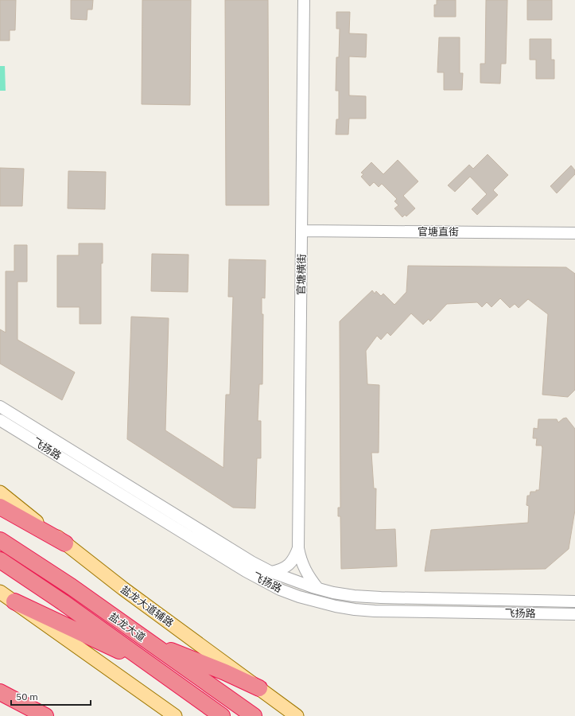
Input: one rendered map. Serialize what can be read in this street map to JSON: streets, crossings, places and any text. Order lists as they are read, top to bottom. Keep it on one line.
{"streets":{"highway":["盐龙大道"],"main road":["盐龙大道辅路"],"street":["官塘直街","官塘横街","飞扬路"]},"crossings":[["官塘直街","官塘横街"],["官塘横街","飞扬路"]],"scale_bar":"50 m"}
